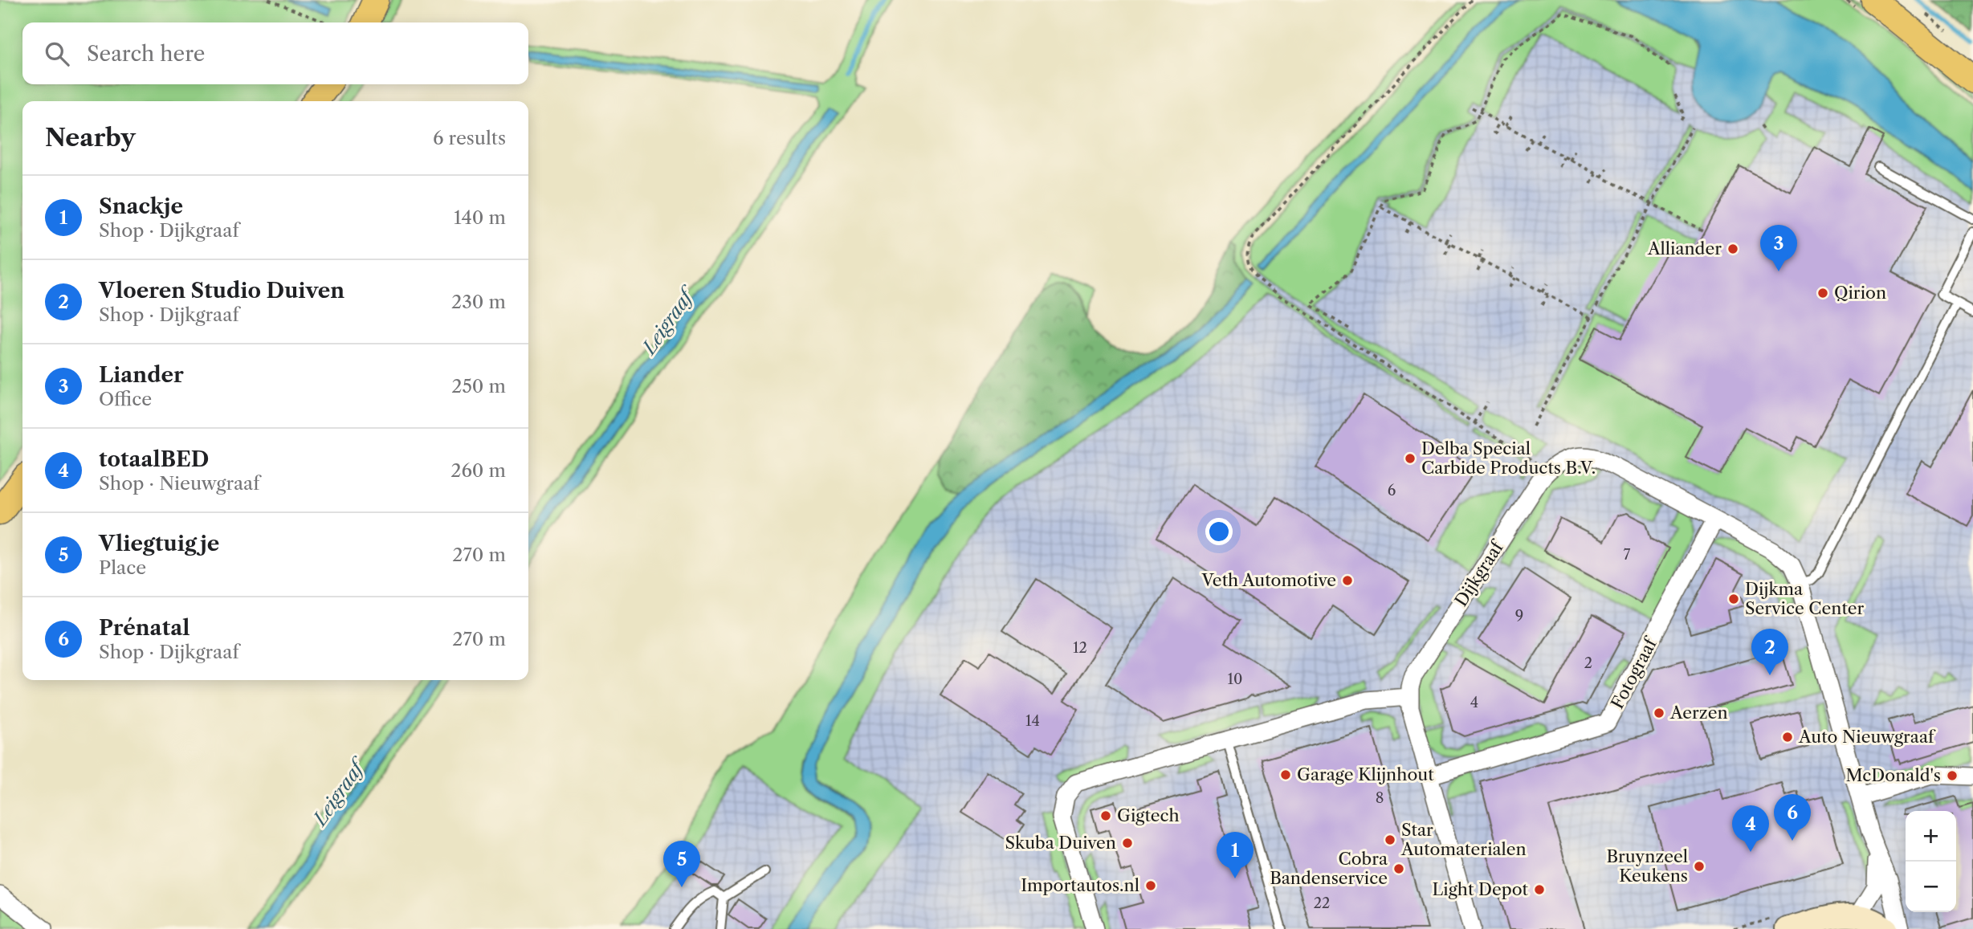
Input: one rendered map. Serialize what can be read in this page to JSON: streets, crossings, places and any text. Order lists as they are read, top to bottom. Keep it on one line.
{"streets":{"street":["Dijkgraaf","Fotograaf"]},"crossings":[["Dijkgraaf","Fotograaf"]],"water":["Leigraaf"],"places":["Alliander","Qirion","Delba Special Carbide Products B.V.","Veth Automotive","Dijkma Service Center","Aerzen","Auto Nieuwgraaf","Garage Klijnhout","McDonald's","Gigtech","Star Automaterialen","Skuba Duiven","Bruynzeel Keukens","Cobra Bandenservice","Importautos.nl","Light Depot"],"house_numbers":["6","7","9","12","2","10","4","14","8","22"],"page":{"search":"Search here","heading":["Nearby","6 results"],"list":[{"mark":"1","name":"Snackje","note":"Shop · Dijkgraaf","value":"140 m"},{"mark":"2","name":"Vloeren Studio Duiven","note":"Shop · Dijkgraaf","value":"230 m"},{"mark":"3","name":"Liander","note":"Office","value":"250 m"},{"mark":"4","name":"totaalBED","note":"Shop · Nieuwgraaf","value":"260 m"},{"mark":"5","name":"Vliegtuigje","note":"Place","value":"270 m"},{"mark":"6","name":"Prénatal","note":"Shop · Dijkgraaf","value":"270 m"}],"pins":["3","2","6","4","1","5"],"map_buttons":["+","−"]}}
